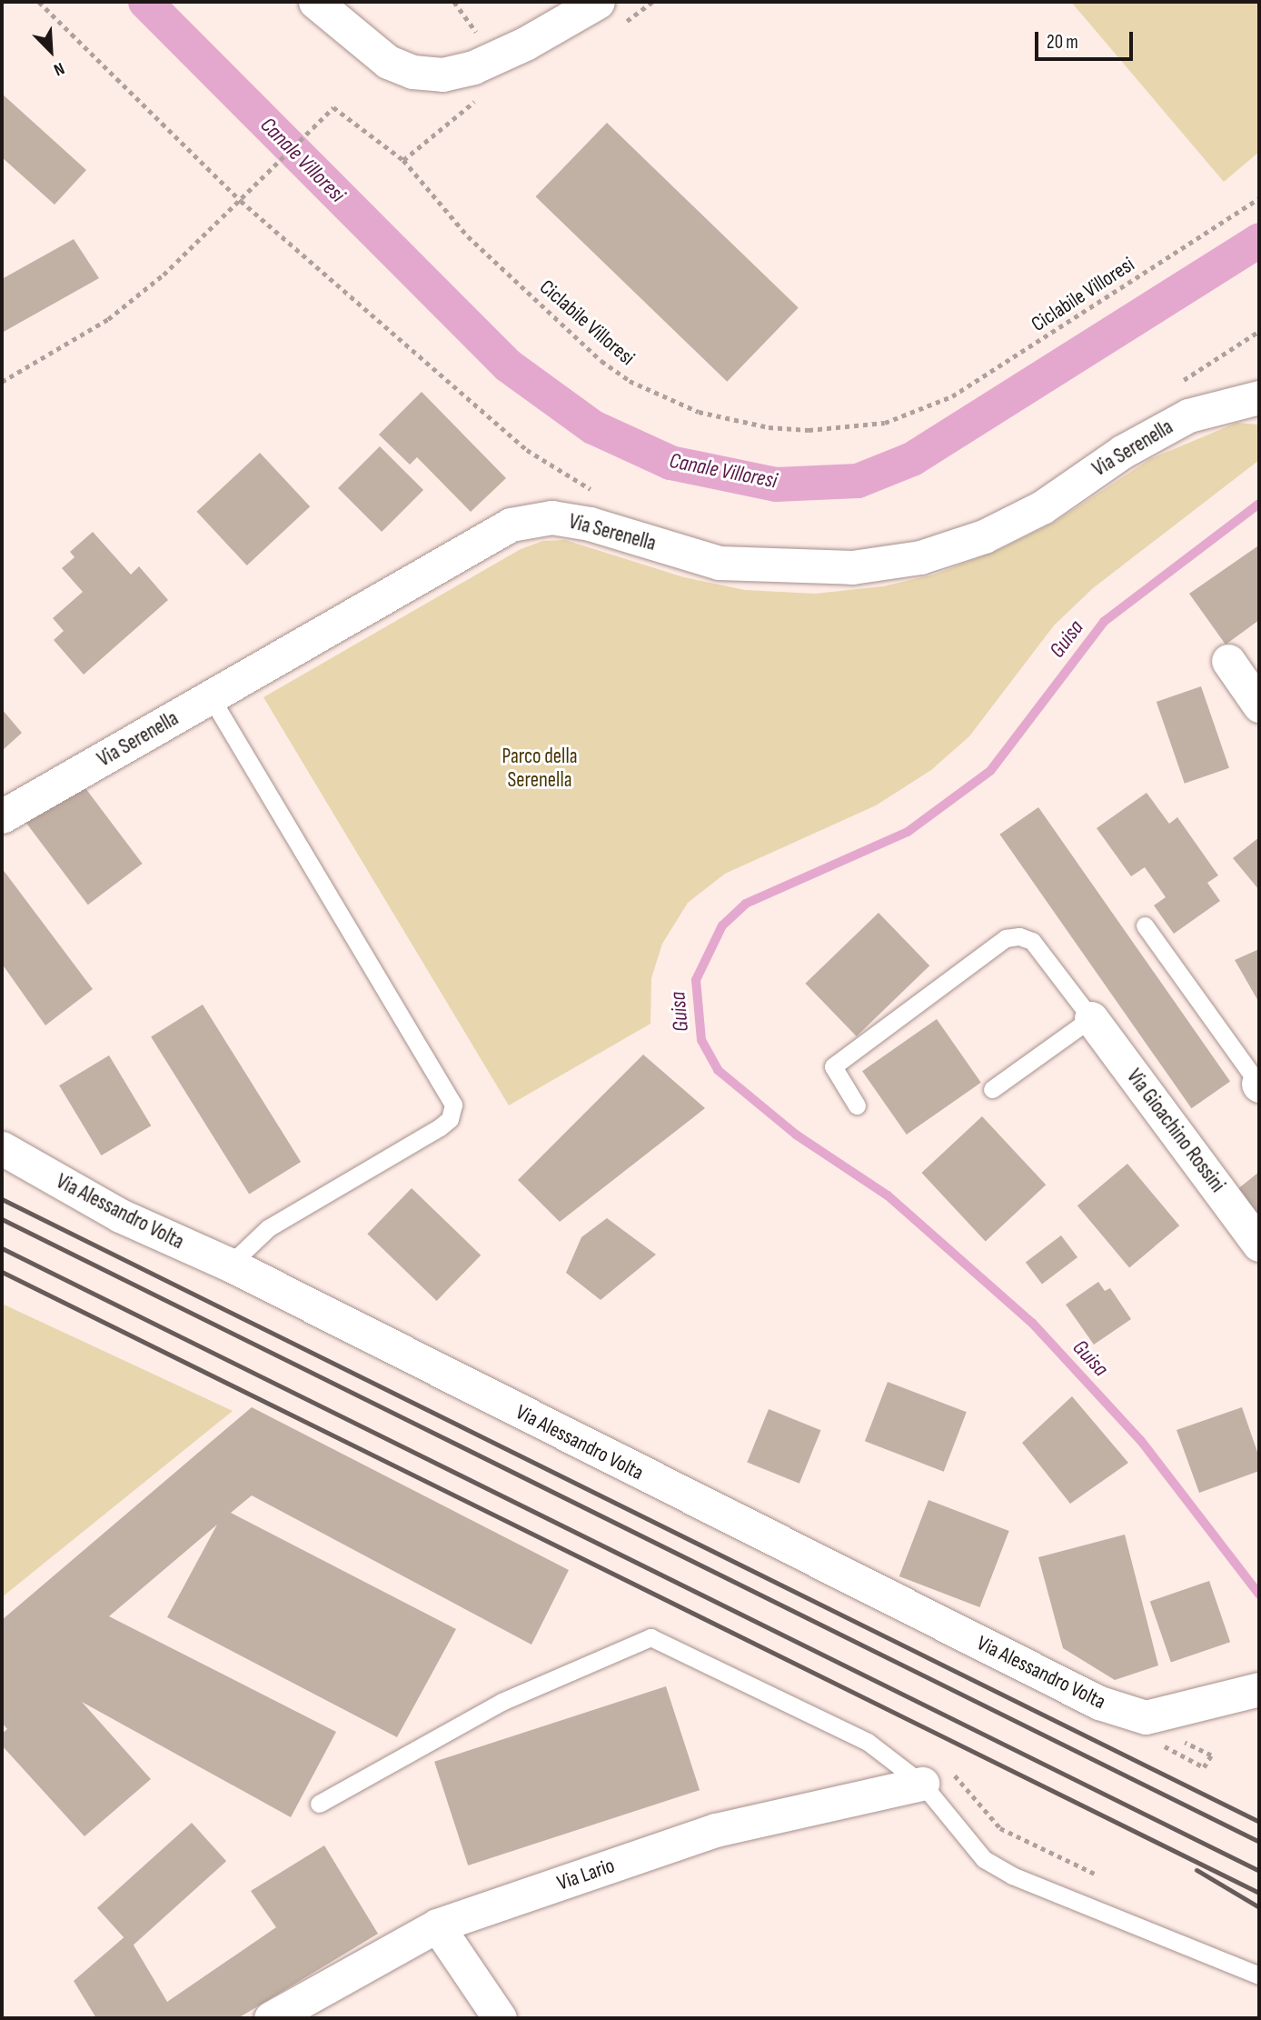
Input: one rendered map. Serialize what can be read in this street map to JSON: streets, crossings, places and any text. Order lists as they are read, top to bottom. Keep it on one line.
{"streets":{"street":["Via Serenella","Via Gioachino Rossini","Via Alessandro Volta","Via Lario"],"path":["Ciclabile Villoresi"]},"water":["Canale Villoresi","Guisa"],"parks":["Parco della Serenella"],"scale_bar":"20 m","north":"bottom right"}
